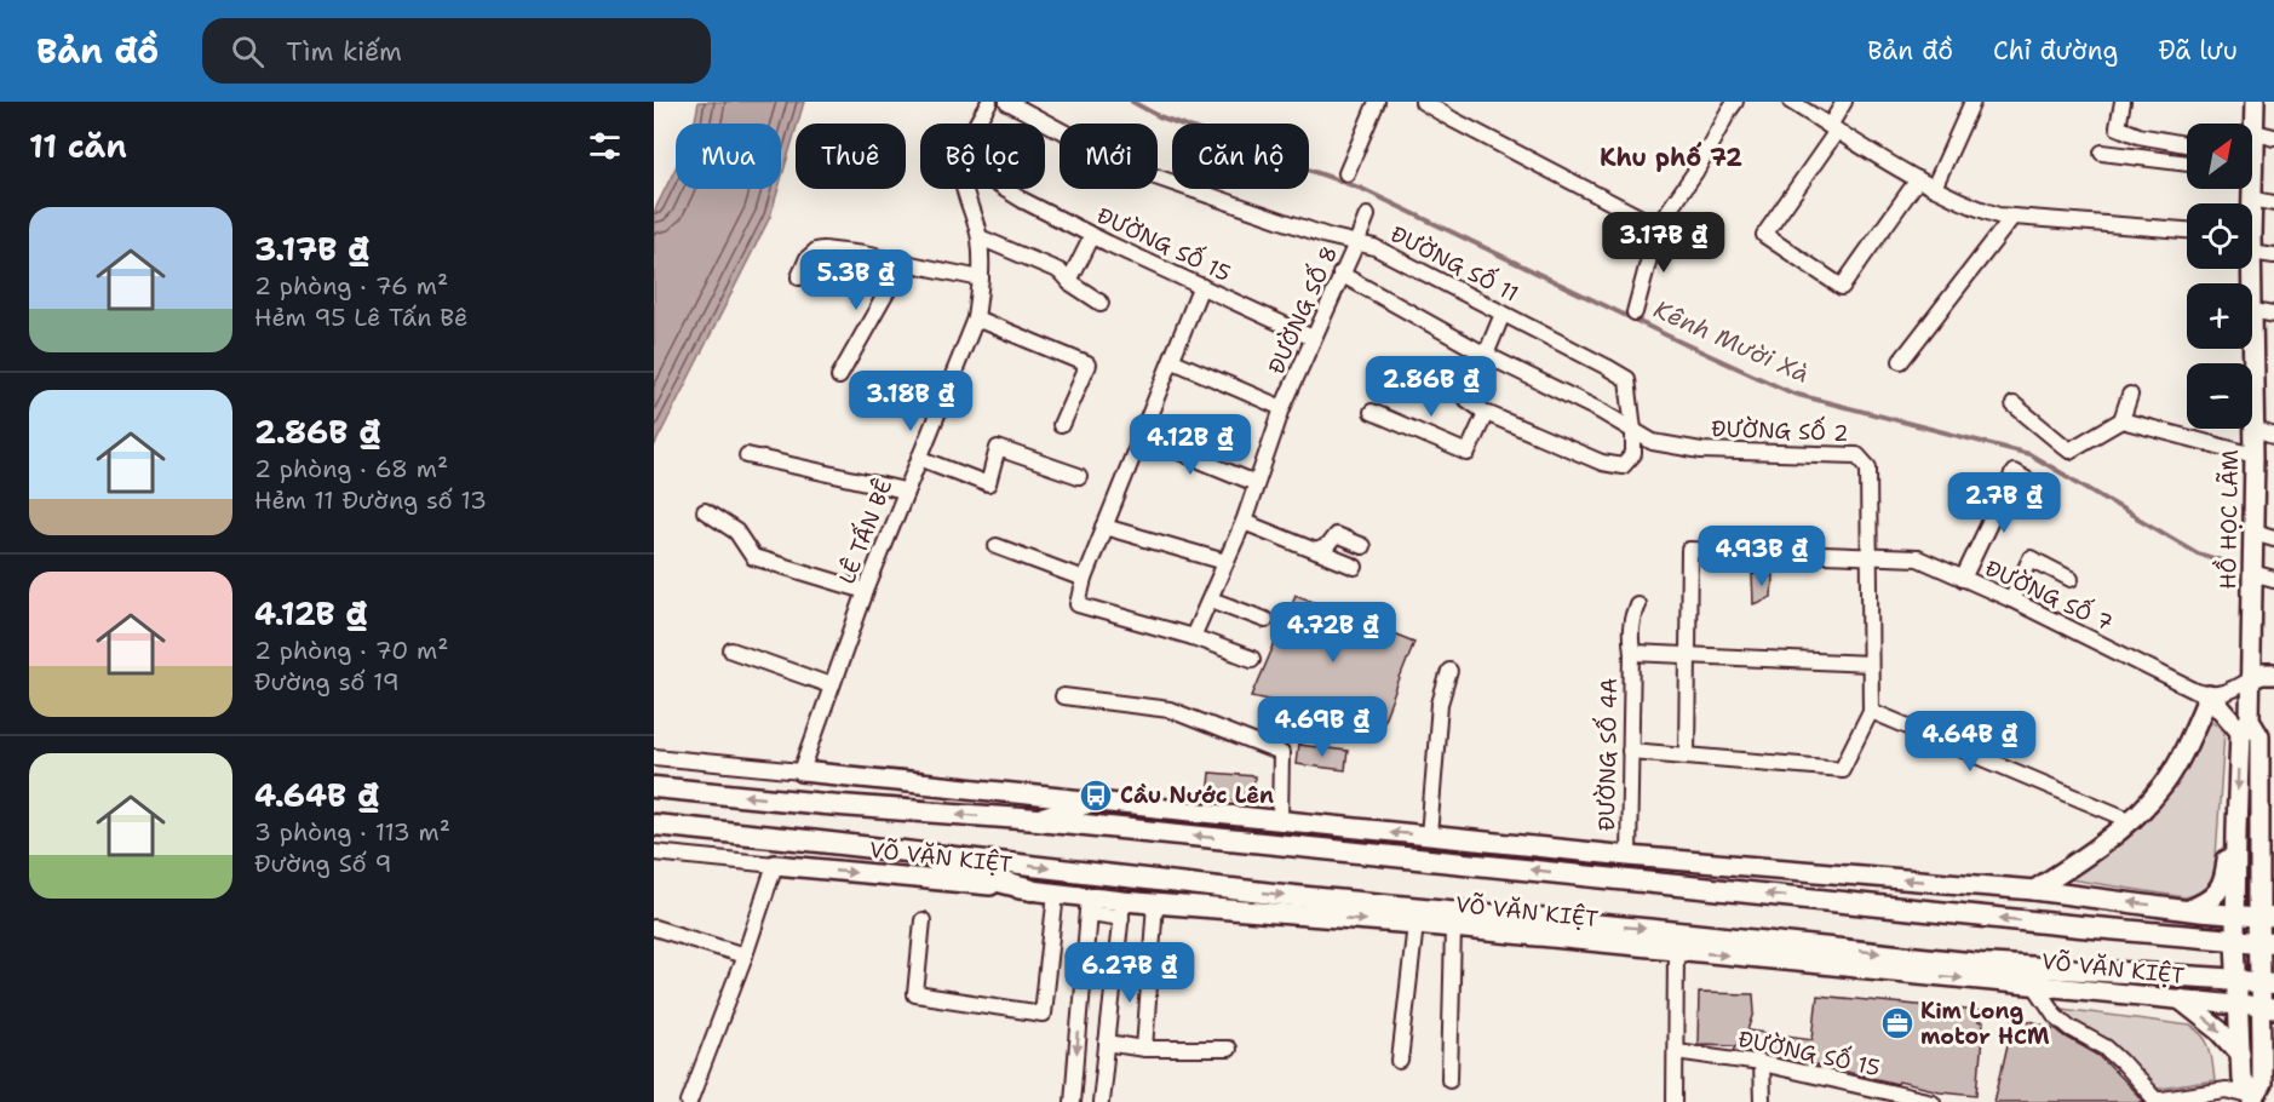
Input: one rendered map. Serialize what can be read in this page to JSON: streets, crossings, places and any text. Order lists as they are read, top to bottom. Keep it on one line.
{"streets":{"highway":["VÕ VĂN KIỆT"],"main road":["HỒ HỌC LÃM"],"street":["ĐƯỜNG SỐ 15","ĐƯỜNG SỐ 11","ĐƯỜNG SỐ 8","ĐƯỜNG SỐ 2","LÊ TẤN BÊ","ĐƯỜNG SỐ 7","ĐƯỜNG SỐ 4A"]},"crossings":[["ĐƯỜNG SỐ 15","ĐƯỜNG SỐ 8"],["ĐƯỜNG SỐ 11","ĐƯỜNG SỐ 8"],["ĐƯỜNG SỐ 11","ĐƯỜNG SỐ 2"],["ĐƯỜNG SỐ 8","ĐƯỜNG SỐ 2"],["ĐƯỜNG SỐ 2","ĐƯỜNG SỐ 7"],["HỒ HỌC LÃM","VÕ VĂN KIỆT"]],"districts":["Khu phố 72"],"water":["Kênh Mười Xà"],"places":{"bus stop":["Cầu Nước Lên"],"office":["Kim Long motor HCM"]},"north":"top right","page":{"header":"Bản đồ","search":"Tìm kiếm","nav":["Bản đồ","Chỉ đường","Đã lưu"],"heading":"11 căn","map_buttons":["+","−"],"chip":["Mua","Thuê","Bộ lọc","Mới","Căn hộ"],"list":[{"name":"3.17B ₫","note":"2 phòng · 76 m² · Hẻm 95 Lê Tấn Bê"},{"name":"2.86B ₫","note":"2 phòng · 68 m² · Hẻm 11 Đường số 13"},{"name":"4.12B ₫","note":"2 phòng · 70 m² · Đường số 19"},{"name":"4.64B ₫","note":"3 phòng · 113 m² · Đường Số 9"}],"price":["3.17B ₫","5.3B ₫","2.86B ₫","3.18B ₫","4.12B ₫","2.7B ₫","4.93B ₫","4.72B ₫","4.69B ₫","4.64B ₫","6.27B ₫"]}}
